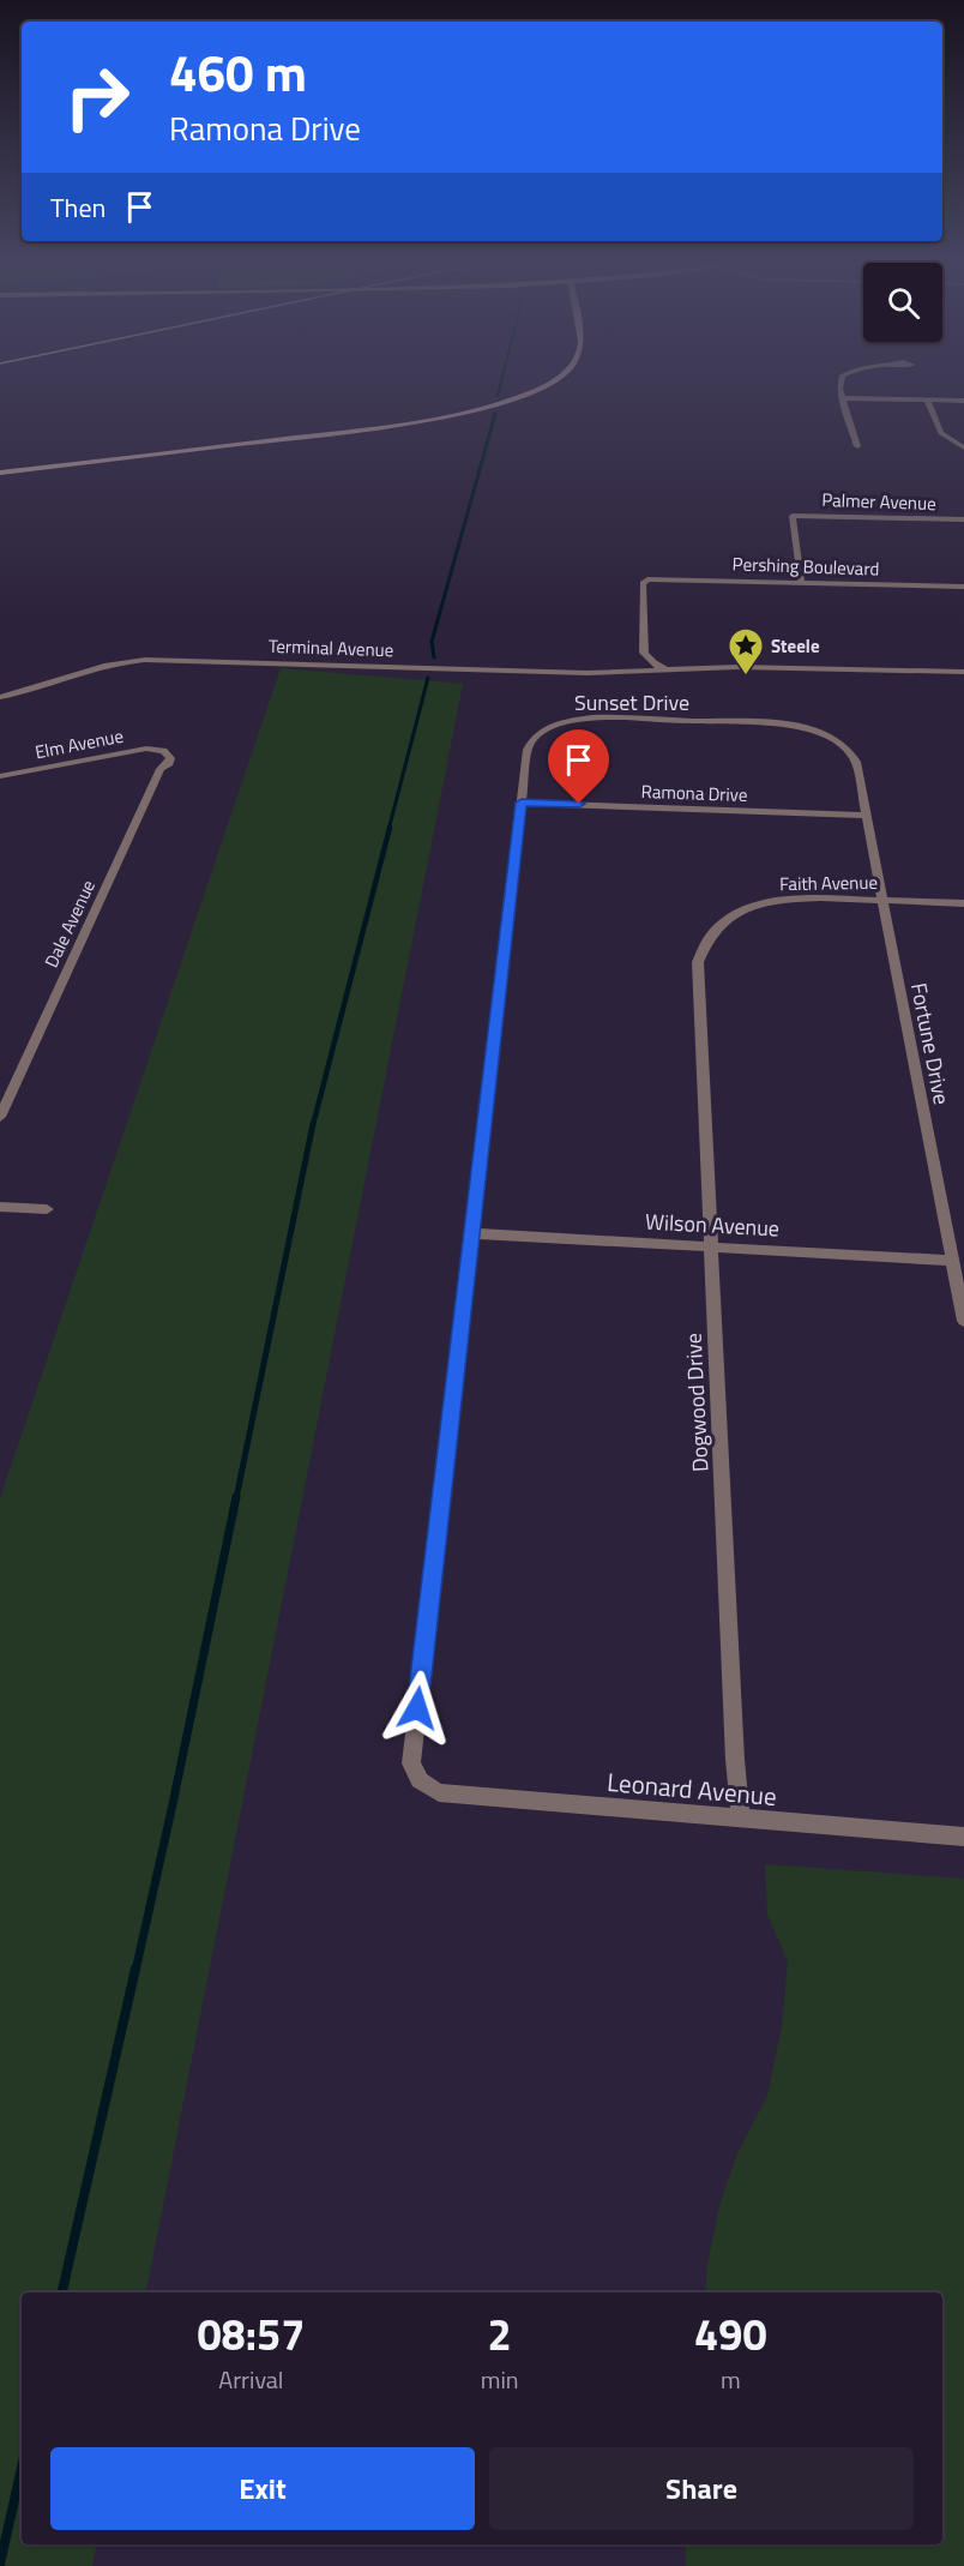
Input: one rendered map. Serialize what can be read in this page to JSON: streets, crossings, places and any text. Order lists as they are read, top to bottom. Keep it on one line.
{"streets":{"street":["Palmer Avenue","Pershing Boulevard","Terminal Avenue","Sunset Drive","Elm Avenue","Ramona Drive","Faith Avenue","Dale Avenue","Fortune Drive","Wilson Avenue","Dogwood Drive","Leonard Avenue"]},"crossings":[["Palmer Avenue","Pershing Boulevard"],["Pershing Boulevard","Terminal Avenue"],["Sunset Drive","Ramona Drive"],["Sunset Drive","Faith Avenue"],["Sunset Drive","Fortune Drive"],["Sunset Drive","Wilson Avenue"],["Sunset Drive","Leonard Avenue"],["Elm Avenue","Dale Avenue"],["Faith Avenue","Fortune Drive"],["Faith Avenue","Dogwood Drive"],["Fortune Drive","Wilson Avenue"],["Wilson Avenue","Dogwood Drive"],["Dogwood Drive","Leonard Avenue"]],"places":{"place":["Steele"]},"page":{"turn":["460 m","Ramona Drive"],"then":"Then","eta":["08:57","Arrival","2","min","490","m"],"buttons":["Exit","Share"]}}
